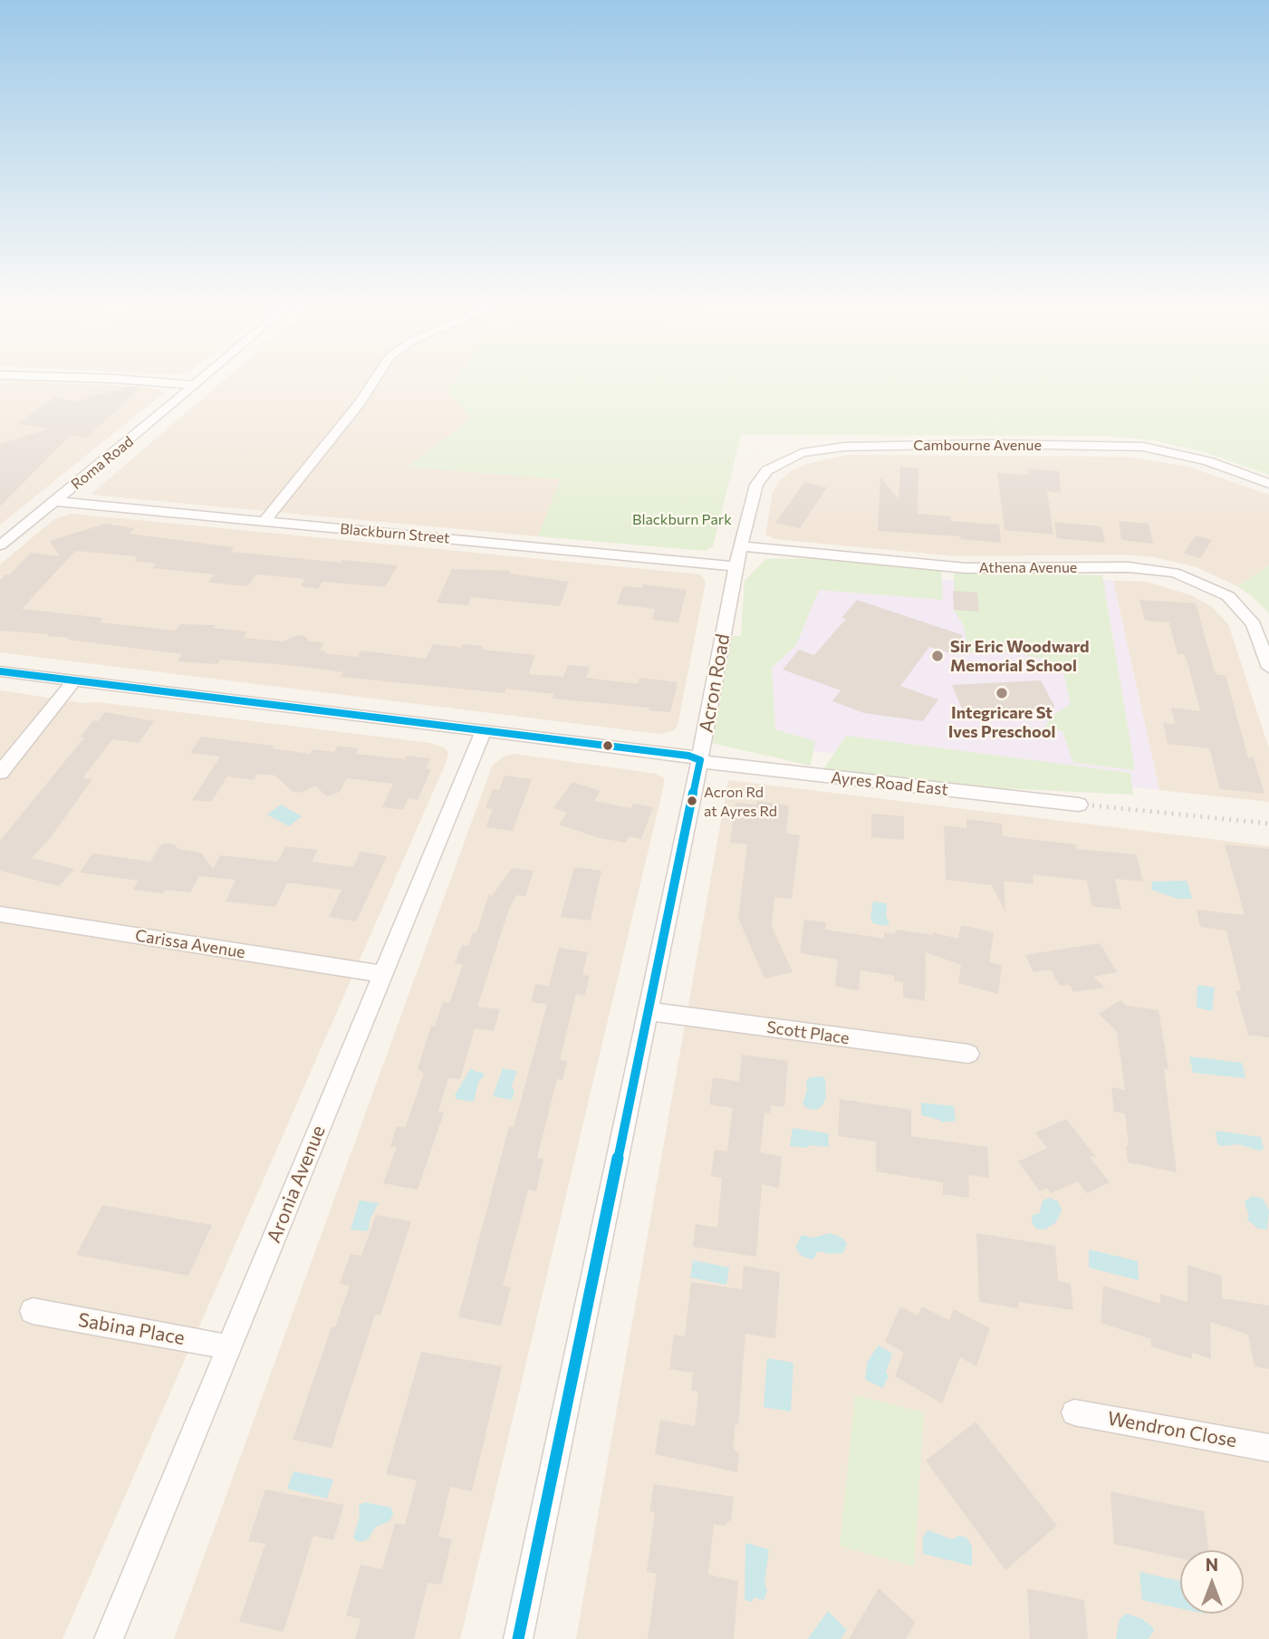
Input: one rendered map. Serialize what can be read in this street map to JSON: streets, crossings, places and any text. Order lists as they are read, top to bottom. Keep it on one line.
{"streets":{"street":["Cambourne Avenue","Roma Road","Blackburn Street","Athena Avenue","Acron Road","Ayres Road East","Carissa Avenue","Scott Place","Aronia Avenue","Sabina Place","Wendron Close"]},"crossings":[["Cambourne Avenue","Athena Avenue"],["Cambourne Avenue","Acron Road"],["Roma Road","Blackburn Street"],["Blackburn Street","Acron Road"],["Athena Avenue","Acron Road"],["Acron Road","Ayres Road East"],["Acron Road","Scott Place"],["Ayres Road East","Aronia Avenue"],["Carissa Avenue","Aronia Avenue"],["Aronia Avenue","Sabina Place"]],"parks":["Blackburn Park"],"places":["Sir Eric Woodward Memorial School","Integricare St Ives Preschool","Acron Rd at Ayres Rd"],"north":"top"}
